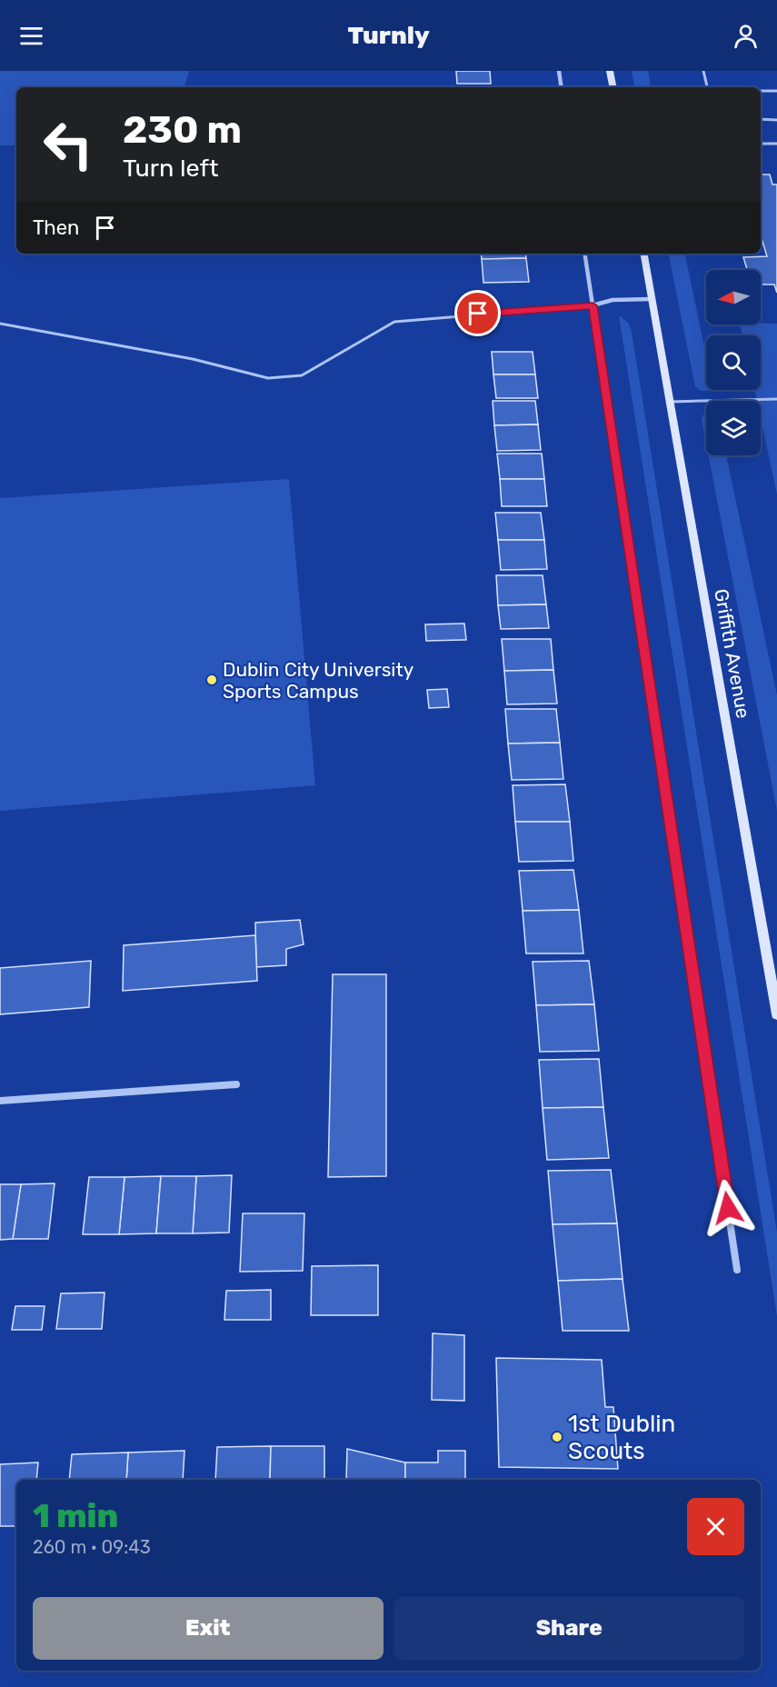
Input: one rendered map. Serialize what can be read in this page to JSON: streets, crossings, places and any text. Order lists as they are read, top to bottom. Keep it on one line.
{"streets":{"main road":["Griffith Avenue"]},"places":["Dublin City University Sports Campus","1st Dublin Scouts"],"north":"left","page":{"header":"Turnly","turn":["230 m","Turn left"],"then":"Then","heading":["1 min","260 m · 09:43"],"buttons":["Exit","Share"]}}
